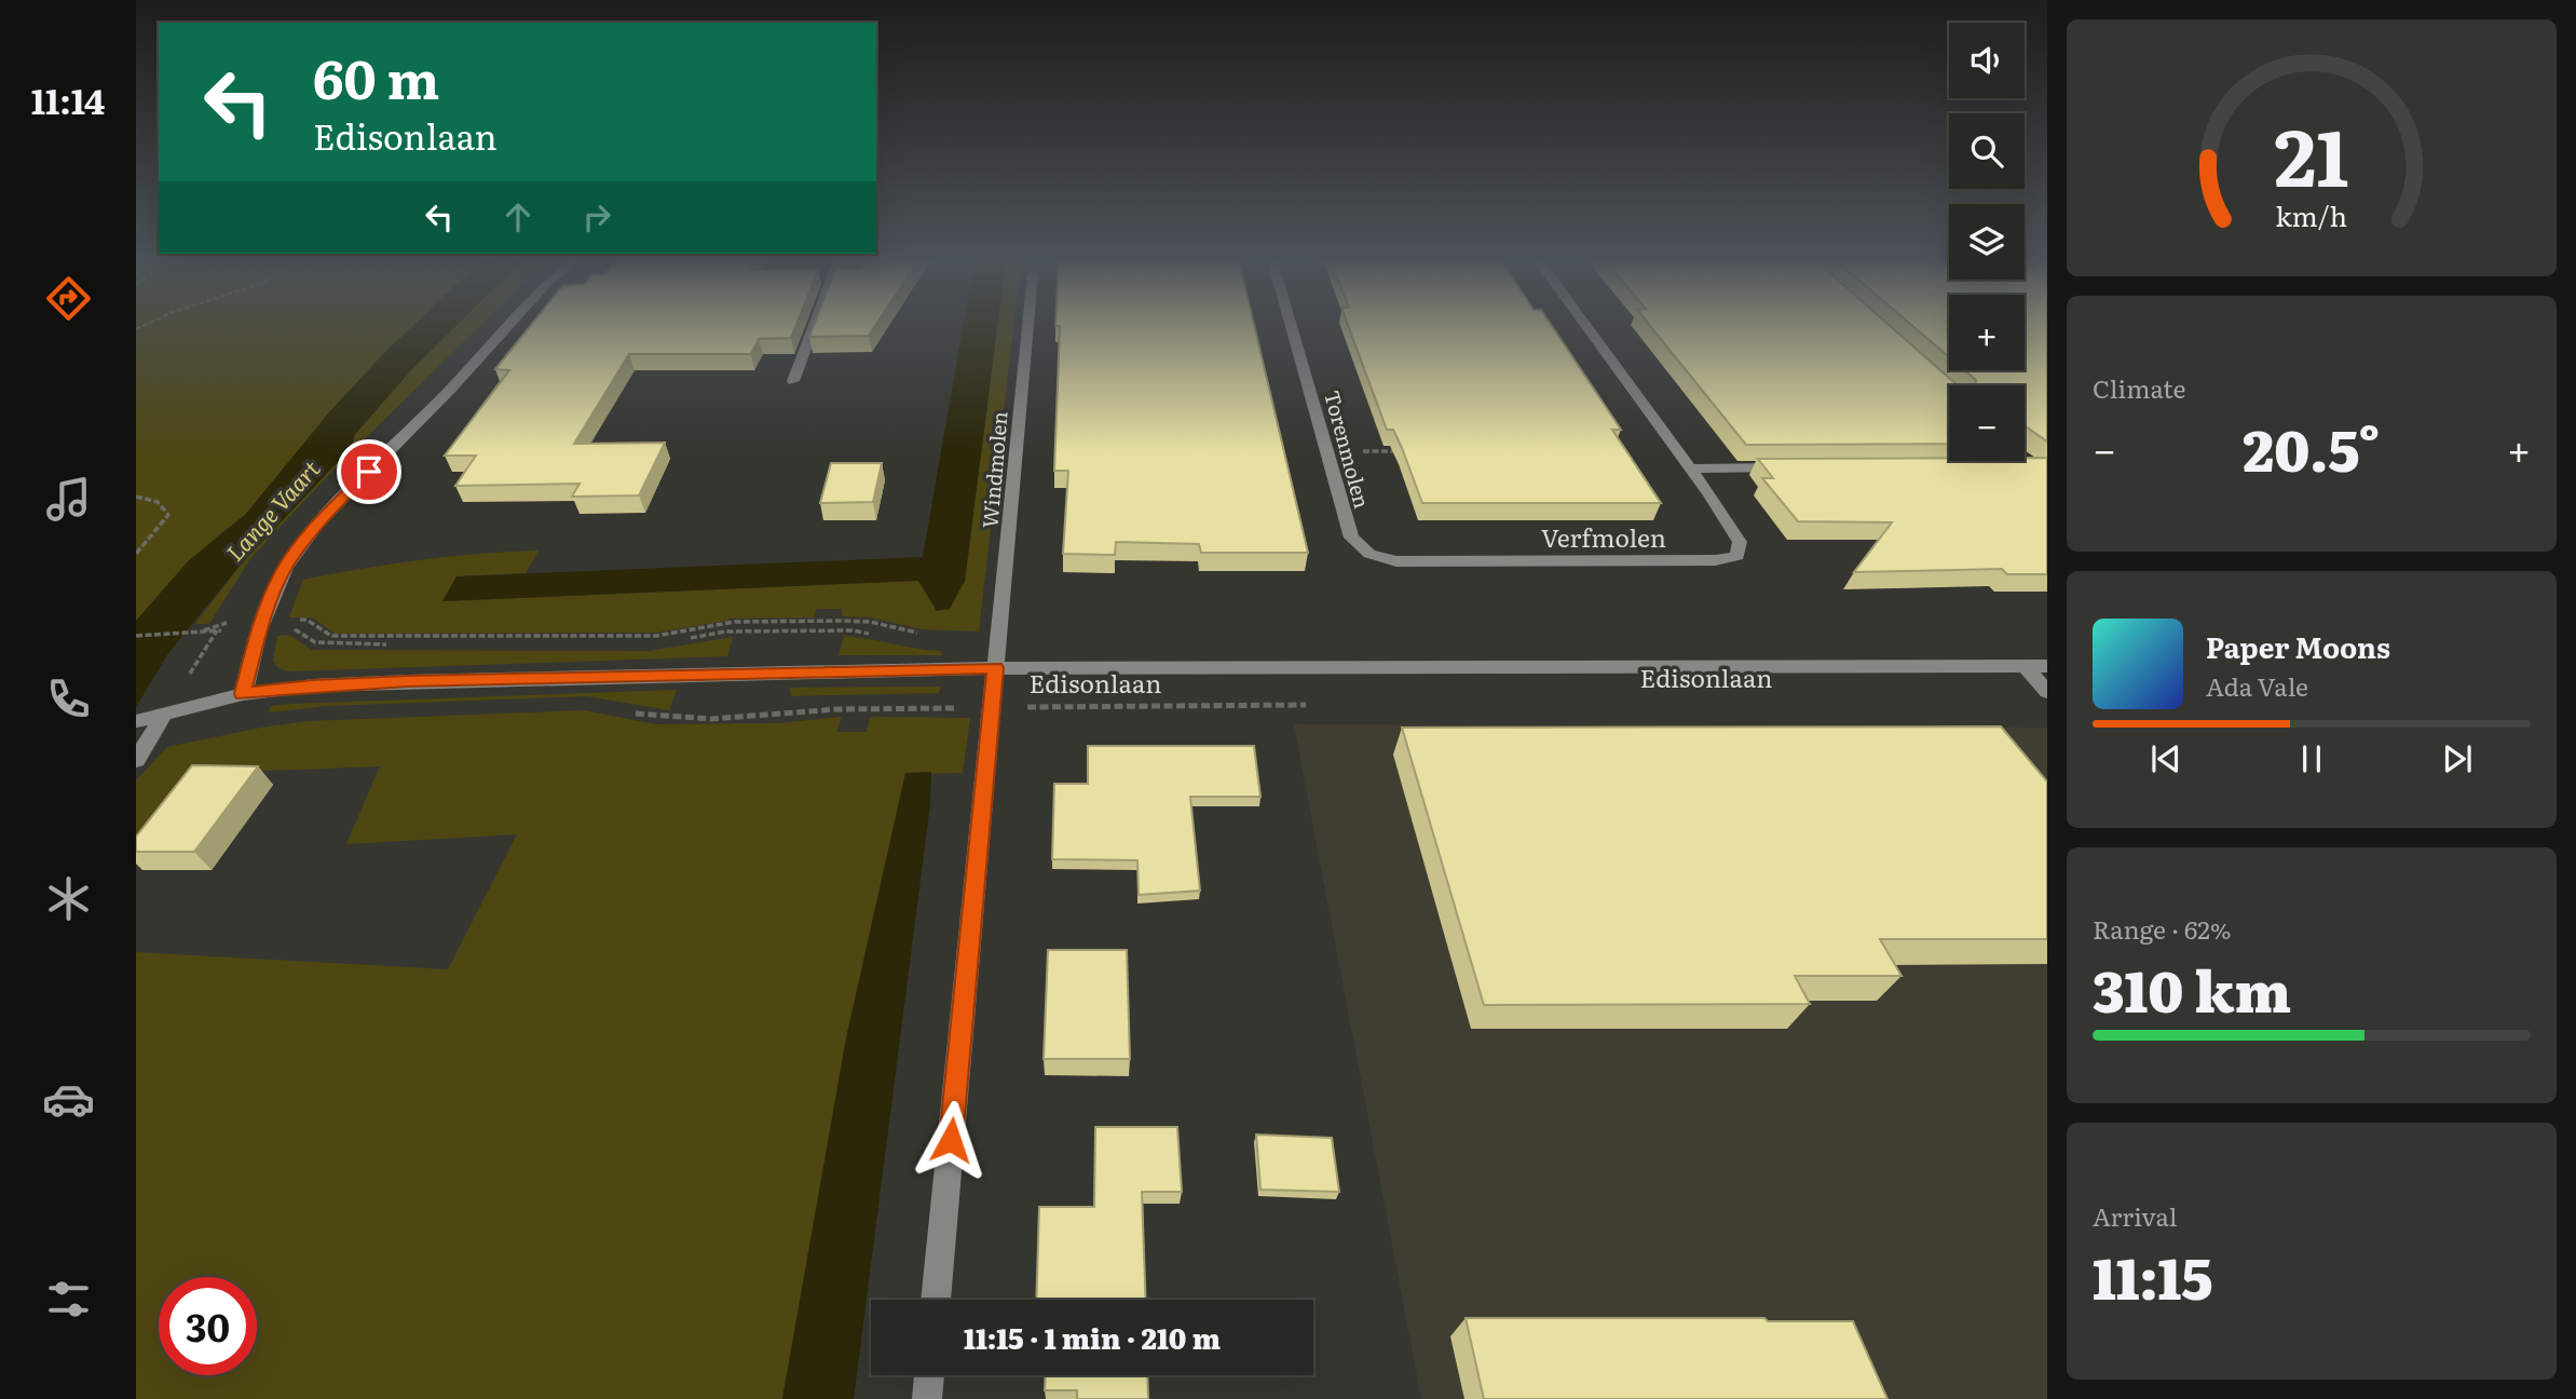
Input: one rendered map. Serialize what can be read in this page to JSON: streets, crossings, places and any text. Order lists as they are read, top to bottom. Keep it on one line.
{"streets":{"street":["Torenmolen","Windmolen","Verfmolen","Edisonlaan"]},"crossings":[["Torenmolen","Verfmolen"],["Windmolen","Edisonlaan"]],"water":["Lange Vaart"],"page":{"tabs":"11:14","map_buttons":["+","−"],"turn":["60 m","Edisonlaan"],"tile":["Climate",["Range · 62%","310 km"],["Arrival","11:15"]],"heat":["−","20.5°","+"],"song":["Paper Moons","Ada Vale"],"limit":"30","trip":"11:15 · 1 min · 210 m","gauge":["21","km/h"]}}
